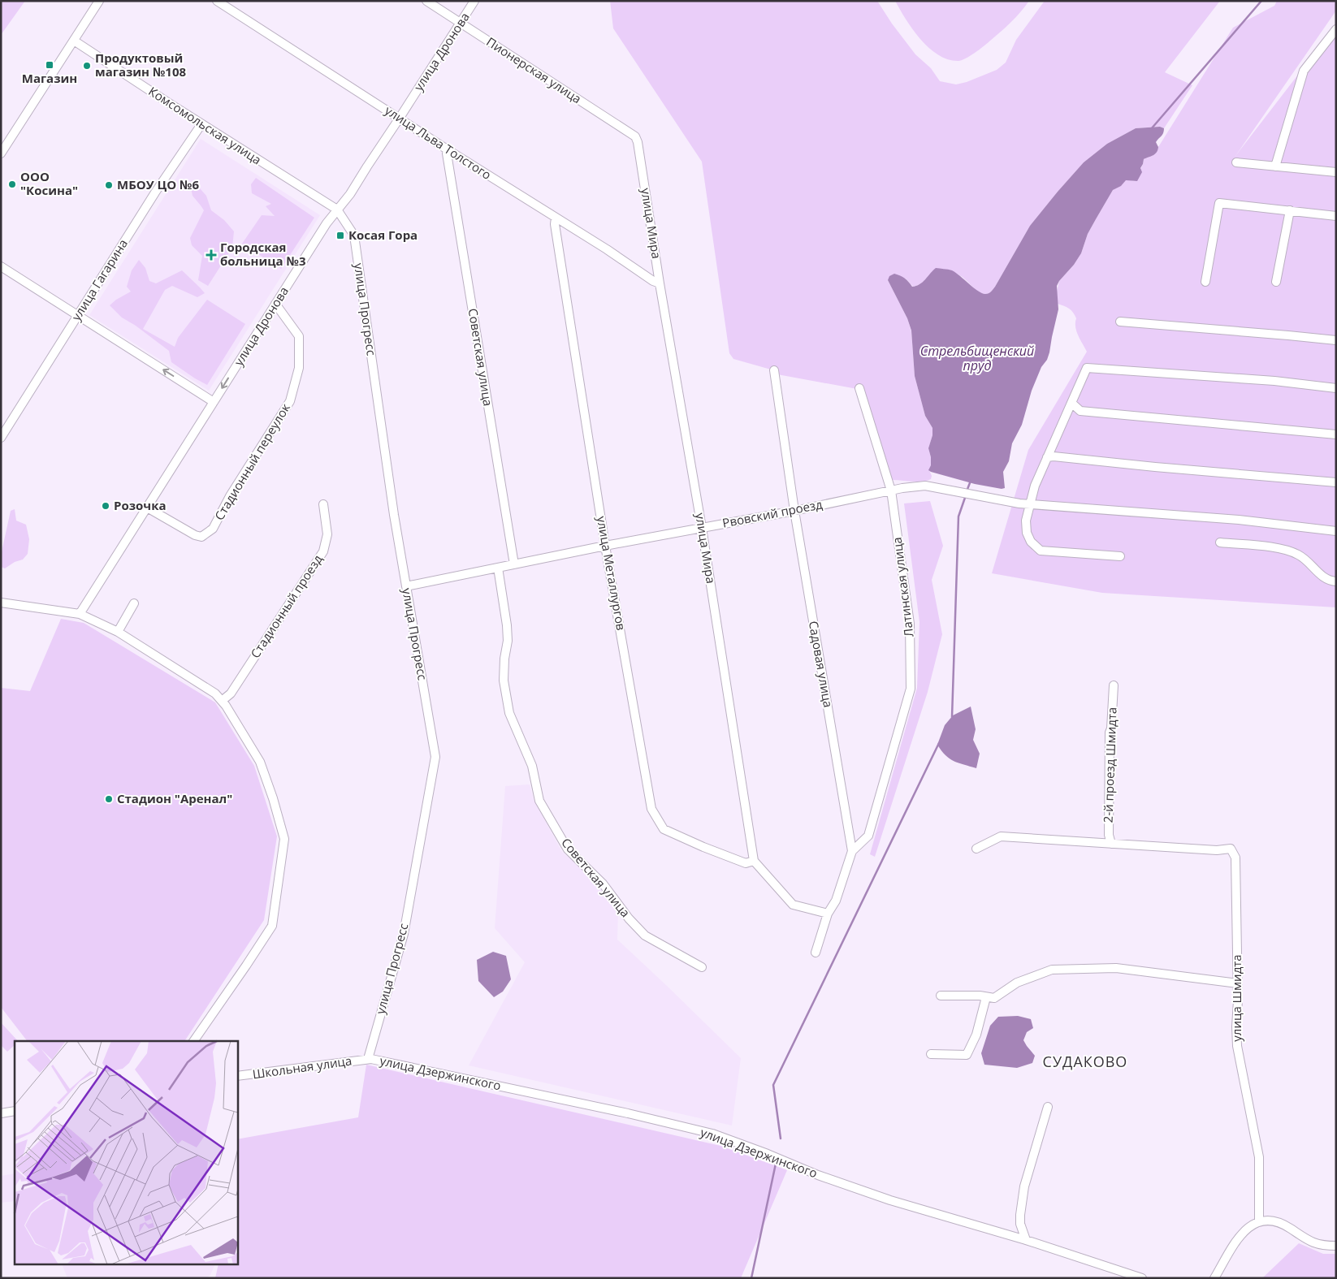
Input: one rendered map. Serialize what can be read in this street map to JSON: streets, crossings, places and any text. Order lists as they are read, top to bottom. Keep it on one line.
{"streets":{"street":["улица Дронова","Пионерская улица","Комсомольская улица","улица Льва Толстого","улица Мира","улица Гагарина","улица Прогресс","Советская улица","Стадионный переулок","Рвовский проезд","улица Металлургов","Латинская улица","Стадионный проезд","Садовая улица","2-й проезд Шмидта","улица Шмидта","Школьная улица","улица Дзержинского"]},"crossings":[["улица Дронова","Пионерская улица"],["улица Дронова","Комсомольская улица"],["улица Дронова","улица Льва Толстого"],["улица Дронова","улица Прогресс"],["улица Дронова","Стадионный переулок"],["Пионерская улица","улица Мира"],["Комсомольская улица","улица Гагарина"],["Комсомольская улица","улица Прогресс"],["улица Льва Толстого","улица Мира"],["улица Льва Толстого","Советская улица"],["улица Льва Толстого","улица Металлургов"],["улица Мира","Рвовский проезд"],["улица Мира","улица Металлургов"],["улица Прогресс","Рвовский проезд"],["улица Прогресс","Школьная улица"],["улица Прогресс","улица Дзержинского"],["Советская улица","Рвовский проезд"],["Рвовский проезд","улица Металлургов"],["Рвовский проезд","Латинская улица"],["Рвовский проезд","Садовая улица"],["Латинская улица","Садовая улица"],["2-й проезд Шмидта","улица Шмидта"],["Школьная улица","улица Дзержинского"]],"districts":["СУДАКОВО"],"water":["Стрельбищенский пруд"],"places":{"transit":["Магазин","Косая Гора"],"other":["Продуктовый магазин №108","ООО \"Косина\"","МБОУ ЦО №6","Розочка","Стадион \"Аренал\""],"health":["Городская больница №3"]}}
